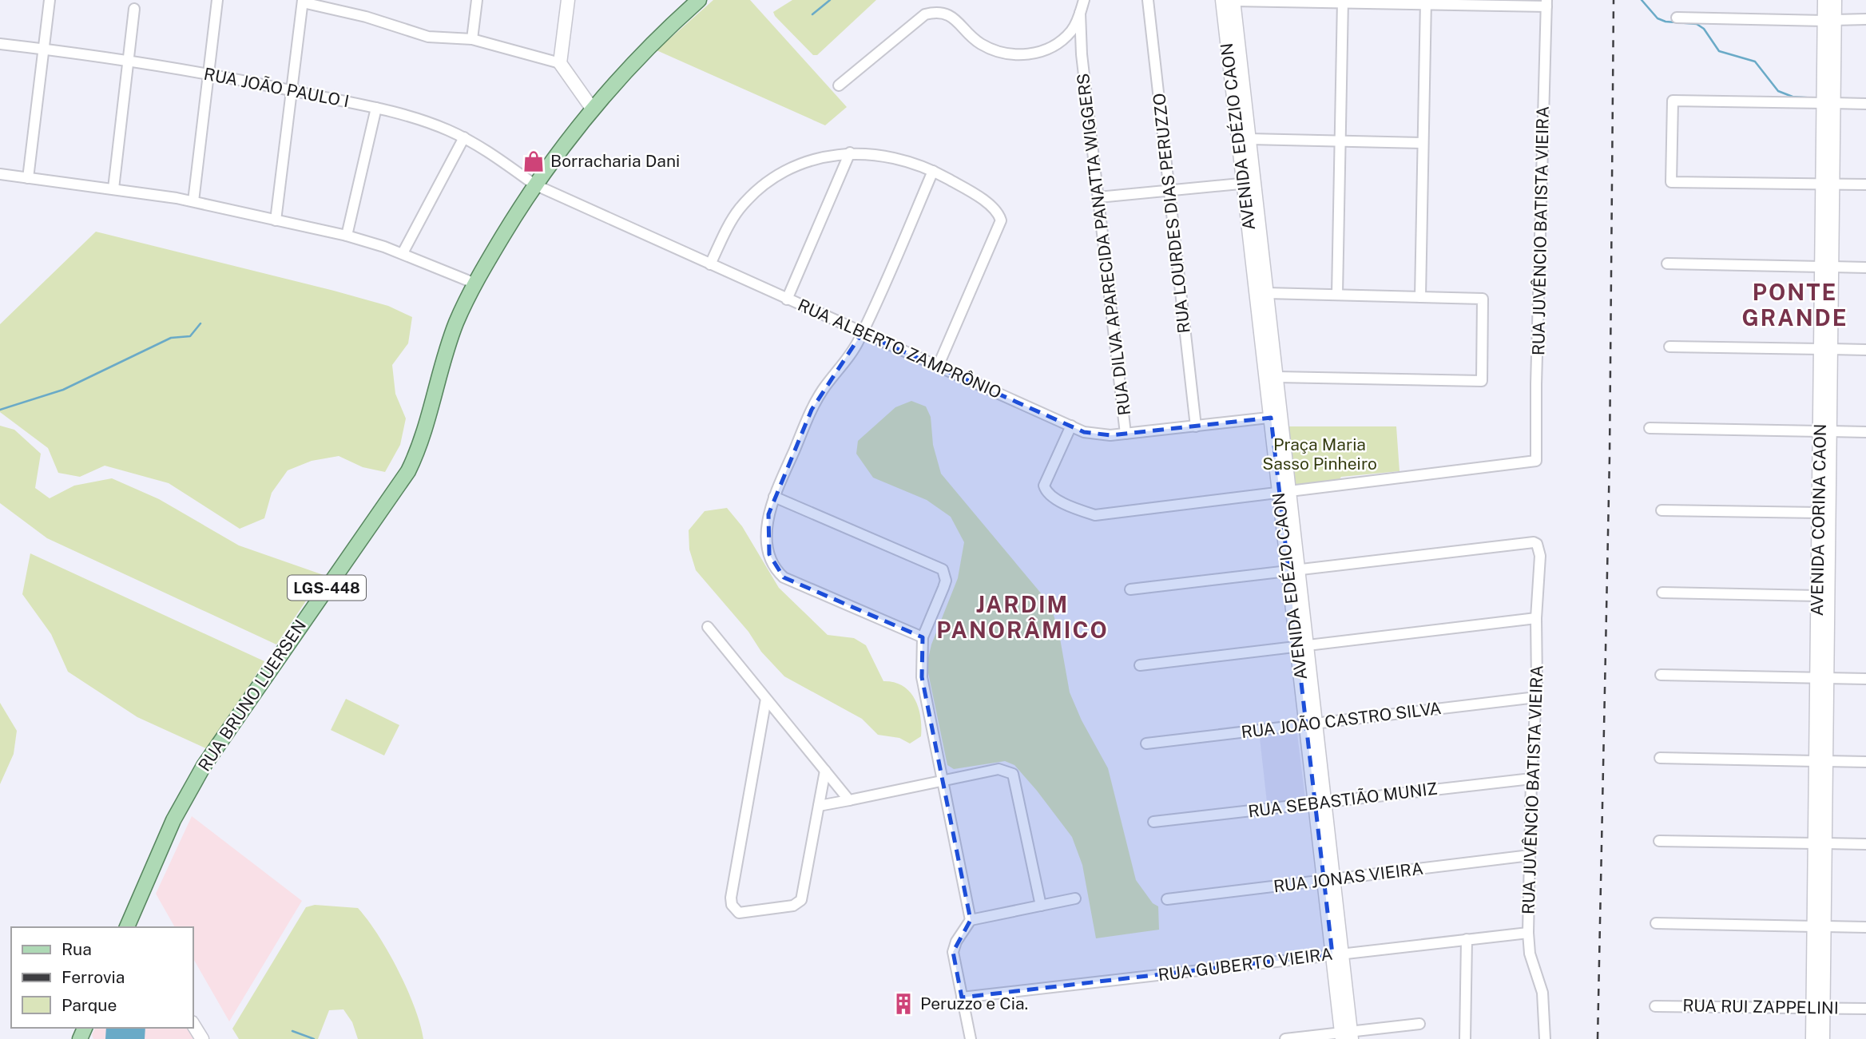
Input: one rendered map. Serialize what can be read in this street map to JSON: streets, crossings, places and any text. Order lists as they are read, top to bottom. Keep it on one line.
{"streets":{"main road":["AVENIDA EDÉZIO CAON","AVENIDA CORINA CAON","LGS-448","RUA BRUNO LUERSEN"],"street":["RUA JOÃO PAULO I","RUA LOURDES DIAS PERUZZO","RUA JUVÊNCIO BATISTA VIEIRA","RUA DILVA APARECIDA PANATTA WIGGERS","RUA ALBERTO ZAMPRÔNIO","RUA JOÃO CASTRO SILVA","RUA SEBASTIÃO MUNIZ","RUA JONAS VIEIRA","RUA GUBERTO VIEIRA","RUA RUI ZAPPELINI"]},"crossings":[["RUA JOÃO PAULO I","RUA ALBERTO ZAMPRÔNIO"],["RUA JOÃO PAULO I","RUA BRUNO LUERSEN"],["AVENIDA EDÉZIO CAON","RUA JUVÊNCIO BATISTA VIEIRA"],["AVENIDA EDÉZIO CAON","RUA ALBERTO ZAMPRÔNIO"],["AVENIDA EDÉZIO CAON","RUA JOÃO CASTRO SILVA"],["AVENIDA EDÉZIO CAON","RUA SEBASTIÃO MUNIZ"],["AVENIDA EDÉZIO CAON","RUA JONAS VIEIRA"],["AVENIDA EDÉZIO CAON","RUA GUBERTO VIEIRA"],["RUA LOURDES DIAS PERUZZO","RUA ALBERTO ZAMPRÔNIO"],["RUA JUVÊNCIO BATISTA VIEIRA","RUA JOÃO CASTRO SILVA"],["RUA JUVÊNCIO BATISTA VIEIRA","RUA SEBASTIÃO MUNIZ"],["RUA JUVÊNCIO BATISTA VIEIRA","RUA JONAS VIEIRA"],["RUA JUVÊNCIO BATISTA VIEIRA","RUA GUBERTO VIEIRA"],["RUA DILVA APARECIDA PANATTA WIGGERS","RUA ALBERTO ZAMPRÔNIO"],["RUA ALBERTO ZAMPRÔNIO","RUA BRUNO LUERSEN"],["AVENIDA CORINA CAON","RUA RUI ZAPPELINI"]],"districts":["PONTE GRANDE","JARDIM PANORÂMICO"],"parks":["Praça Maria Sasso Pinheiro"],"places":{"shop":["Borracharia Dani"],"building":["Peruzzo e Cia."]},"legend":["Rua","Ferrovia","Parque"]}
